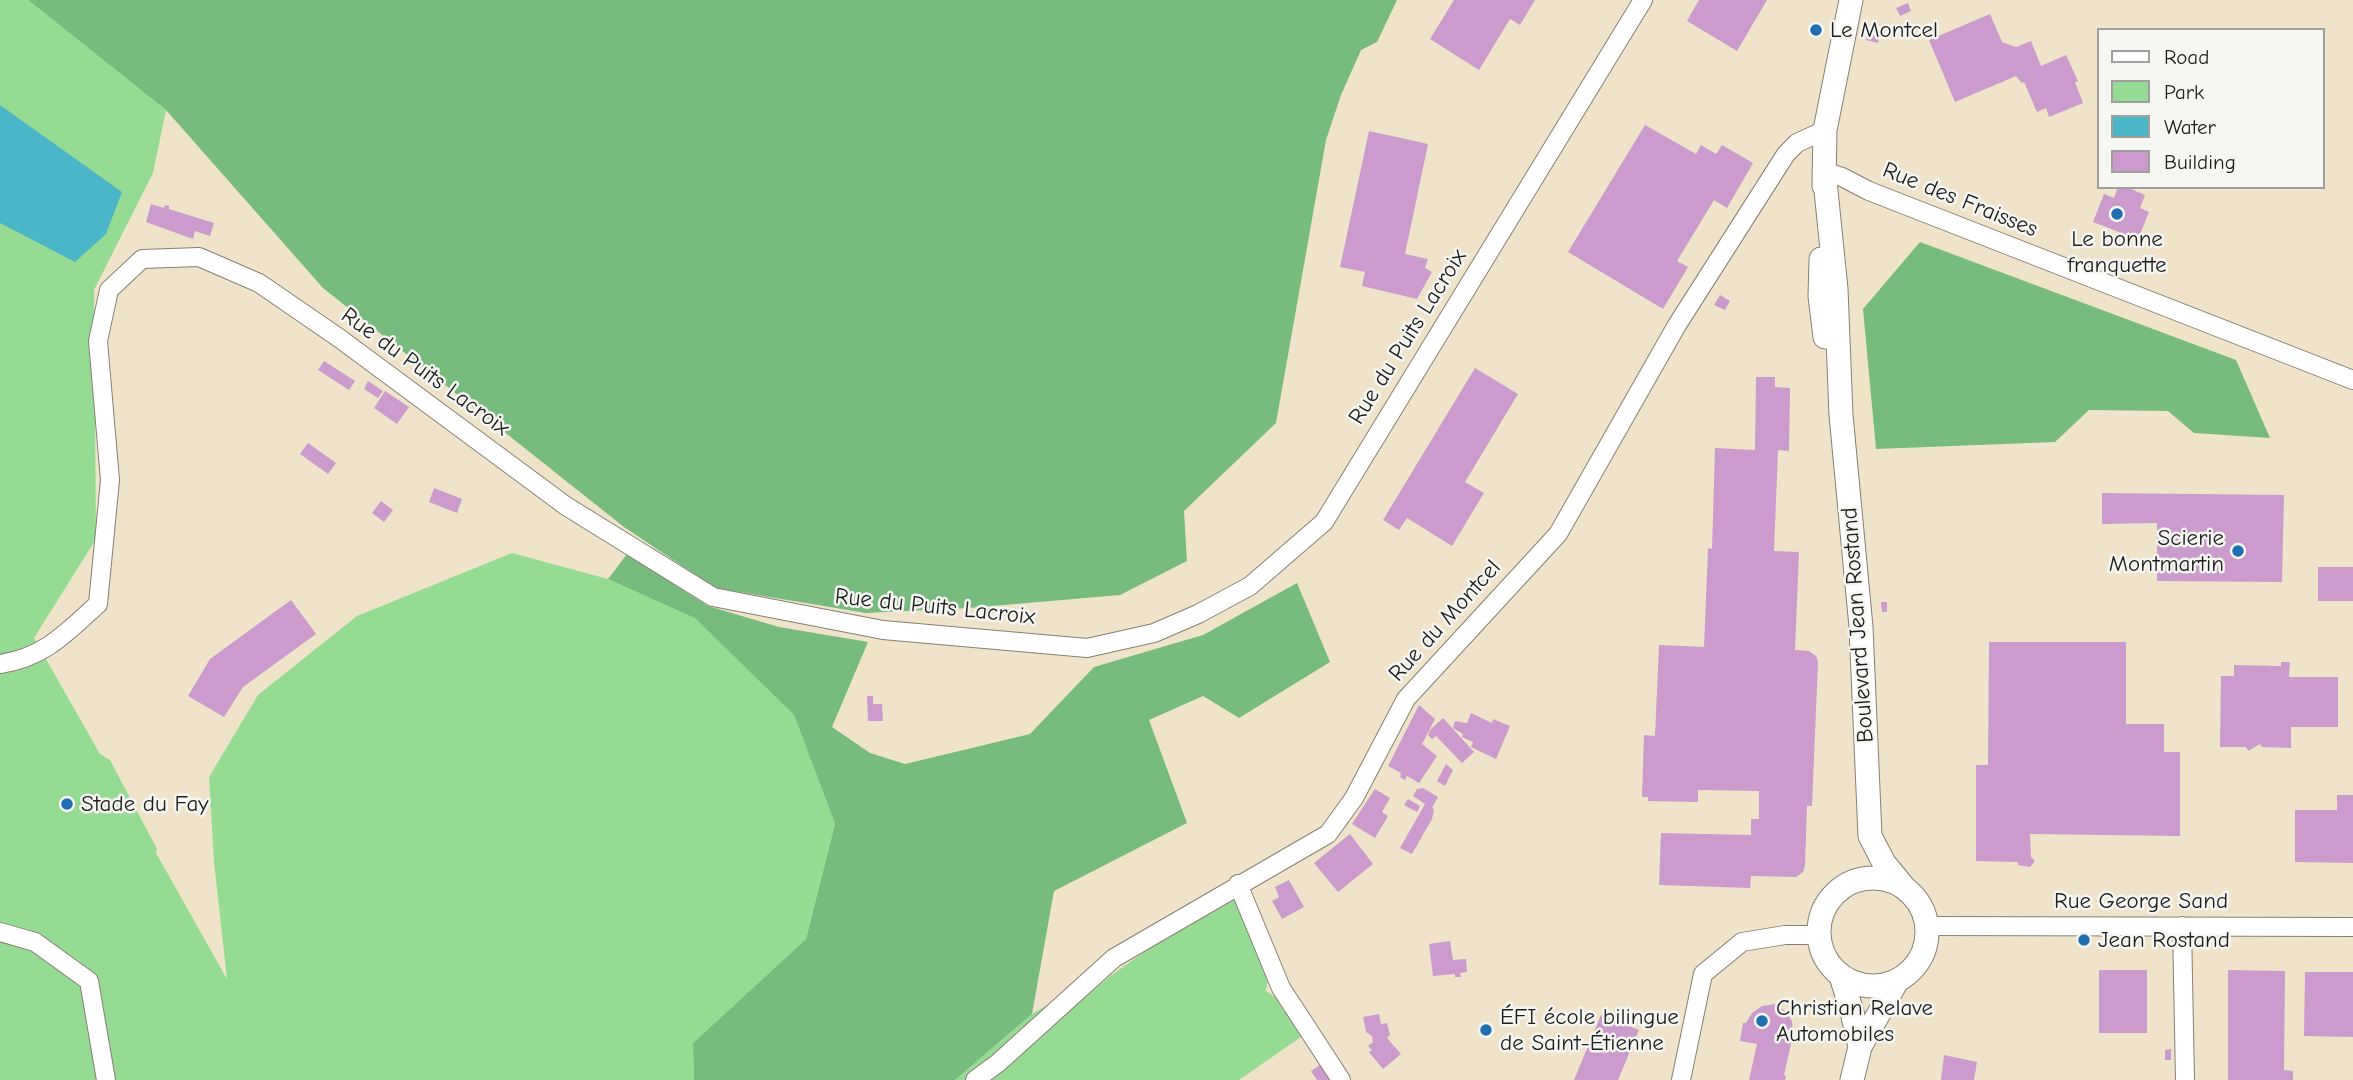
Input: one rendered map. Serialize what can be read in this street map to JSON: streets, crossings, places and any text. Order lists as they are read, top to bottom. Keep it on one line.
{"streets":{"main road":["Boulevard Jean Rostand"],"street":["Rue des Fraisses","Rue du Puits Lacroix","Rue du Montcel","Rue George Sand"]},"crossings":[["Rue des Fraisses","Boulevard Jean Rostand"],["Rue du Montcel","Boulevard Jean Rostand"]],"places":["Le Montcel","Le bonne franquette","Scierie Montmartin","Stade du Fay","Jean Rostand","Christian Relave Automobiles","ÉFI école bilingue de Saint-Étienne"],"legend":["Road","Park","Water","Building"]}
